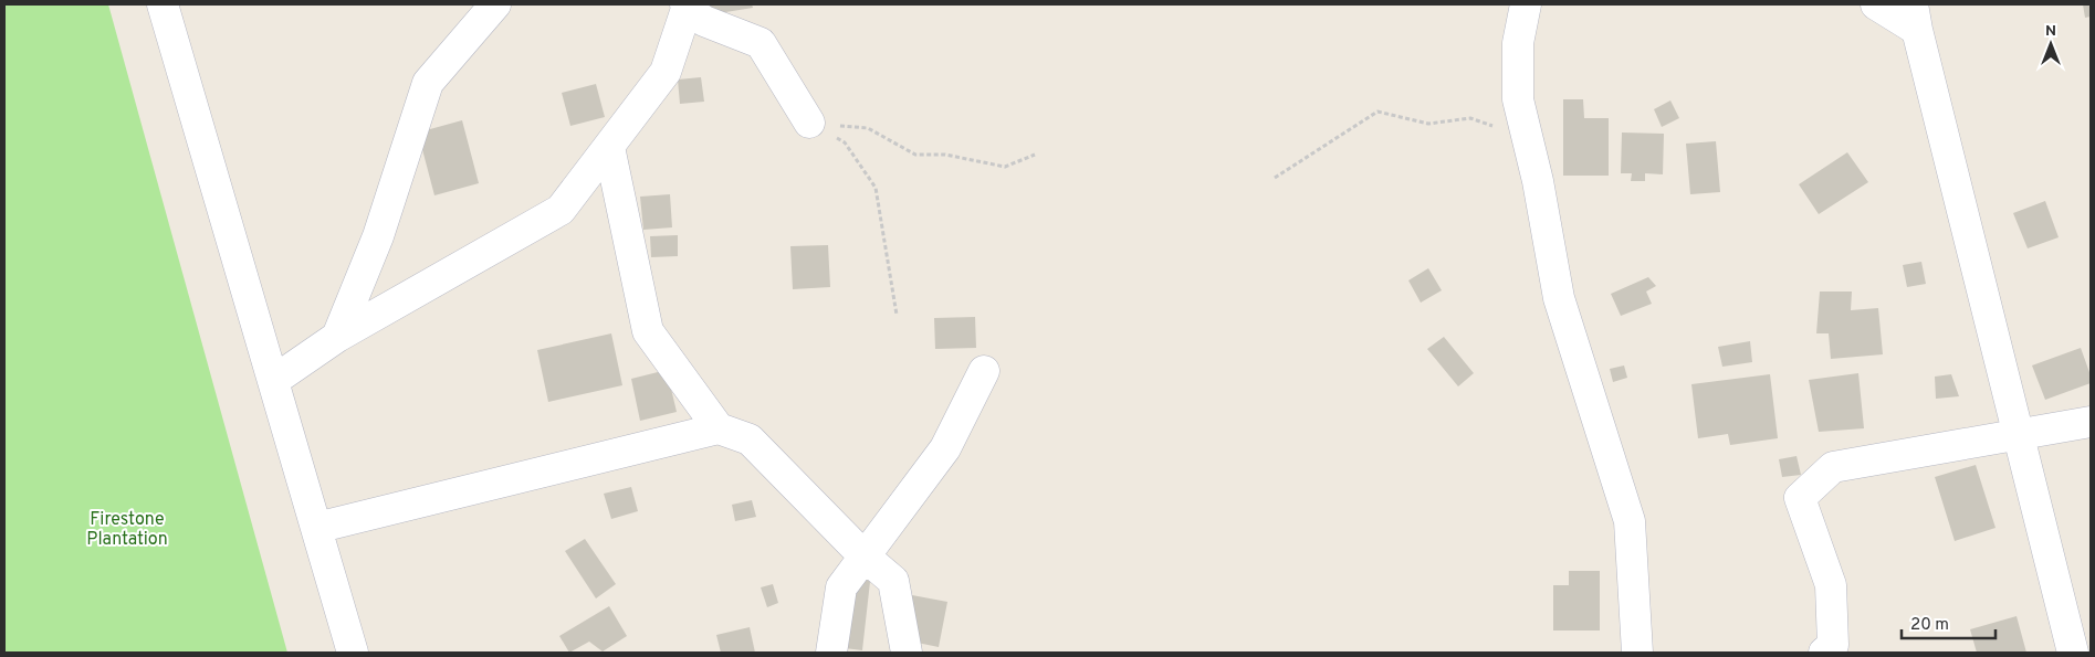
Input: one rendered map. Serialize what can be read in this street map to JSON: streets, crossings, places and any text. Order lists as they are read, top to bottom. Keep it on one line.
{"parks":["Firestone Plantation"],"scale_bar":"20 m","north":"top"}
